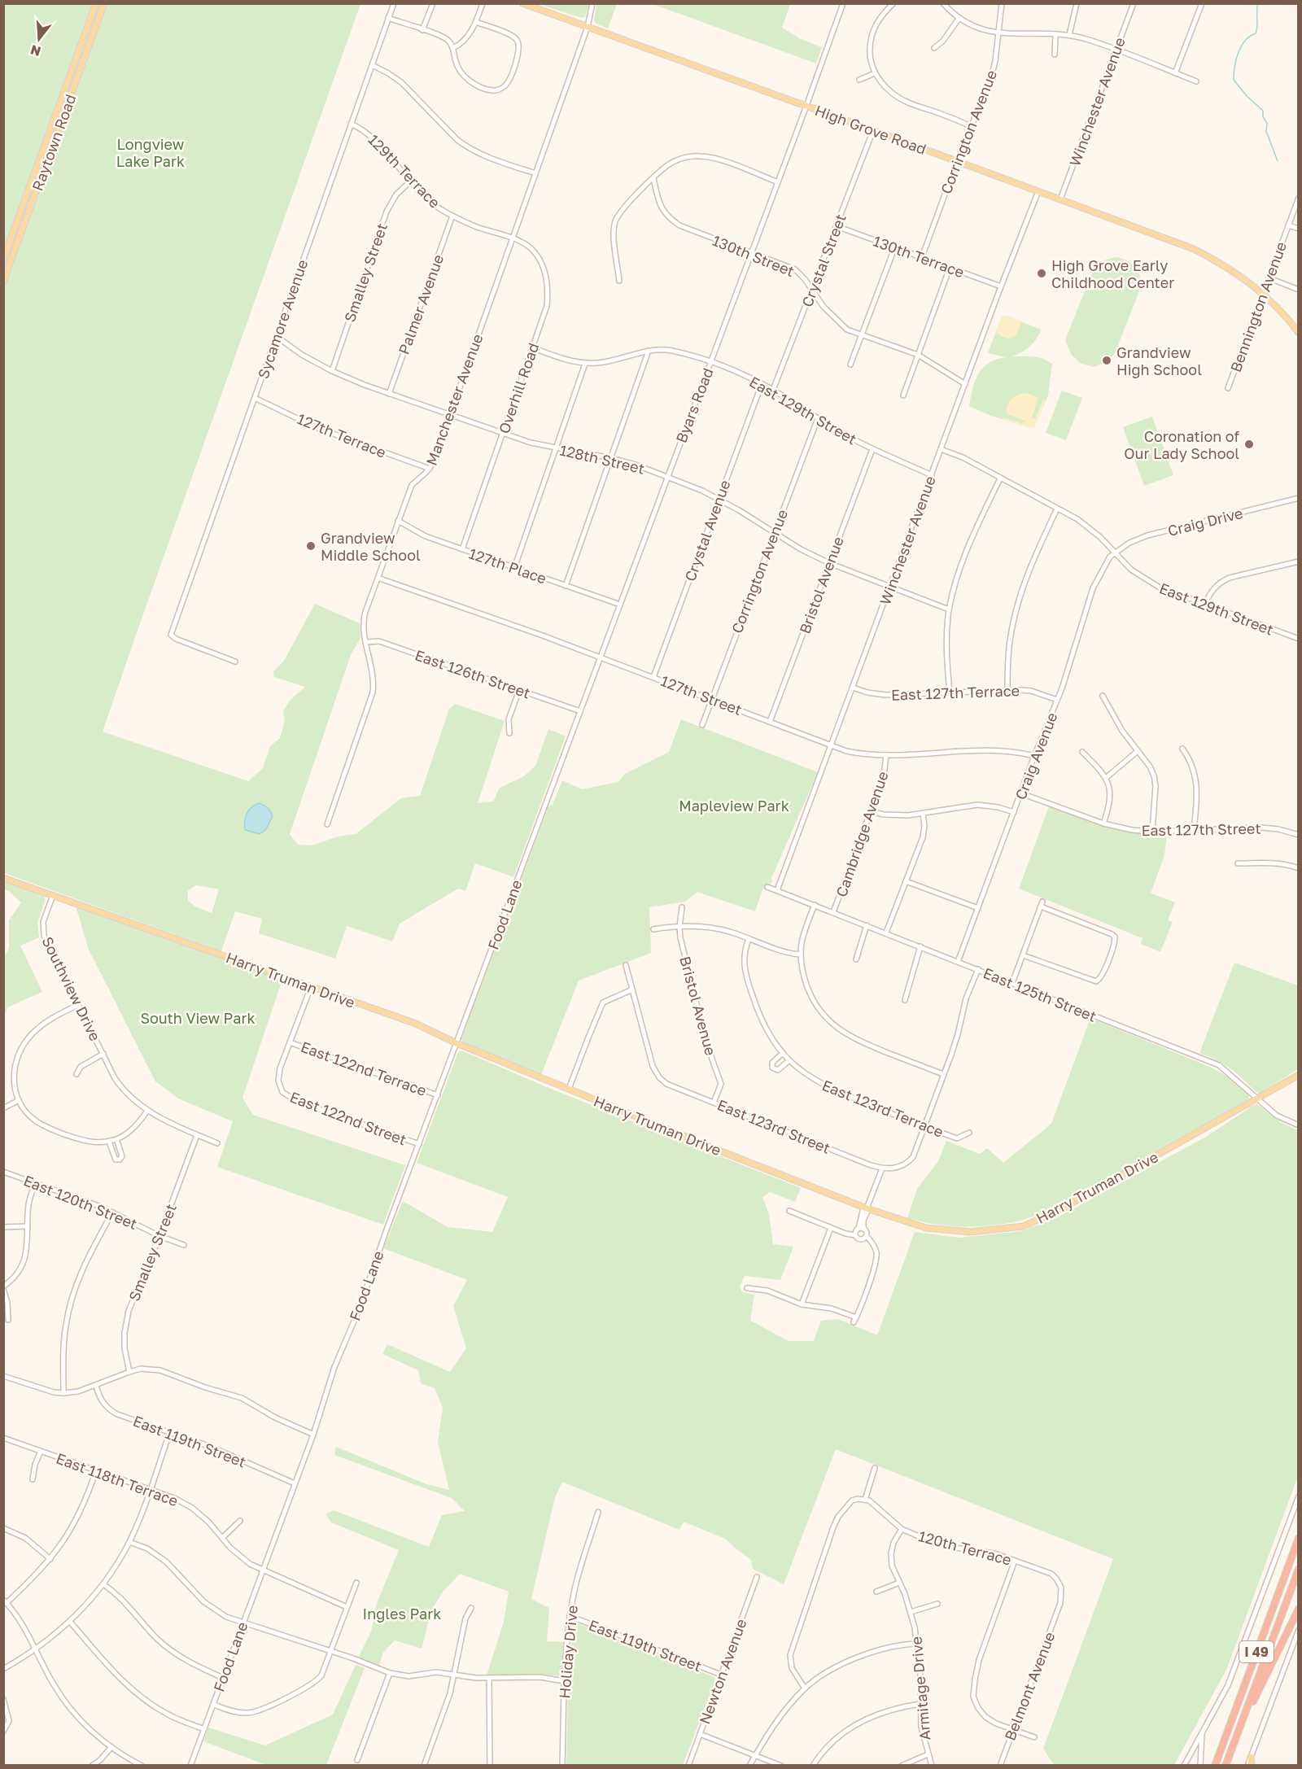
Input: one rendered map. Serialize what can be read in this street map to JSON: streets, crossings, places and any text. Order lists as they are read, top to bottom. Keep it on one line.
{"streets":{"highway":["I 49"],"main road":["High Grove Road","Raytown Road","Harry Truman Drive"],"street":["Winchester Avenue","Corrington Avenue","129th Terrace","130th Street","130th Terrace","Crystal Street","Smalley Street","Palmer Avenue","Bennington Avenue","Sycamore Avenue","Overhill Road","Manchester Avenue","Byars Road","East 129th Street","127th Terrace","128th Street","Craig Drive","Crystal Avenue","127th Place","Bristol Avenue","East 126th Street","East 127th Terrace","127th Street","Craig Avenue","East 127th Street","Cambridge Avenue","Food Lane","Southview Drive","East 125th Street","East 122nd Terrace","East 123rd Terrace","East 122nd Street","East 123rd Street","East 120th Street","East 119th Street","East 118th Terrace","120th Terrace","Holiday Drive","Newton Avenue","Belmont Avenue","Armitage Drive"]},"crossings":[["Winchester Avenue","High Grove Road"],["Winchester Avenue","130th Street"],["Winchester Avenue","130th Terrace"],["Winchester Avenue","East 129th Street"],["Winchester Avenue","128th Street"],["Winchester Avenue","East 127th Terrace"],["Winchester Avenue","127th Street"],["Winchester Avenue","East 125th Street"],["High Grove Road","Corrington Avenue"],["High Grove Road","Crystal Street"],["High Grove Road","Bennington Avenue"],["High Grove Road","Manchester Avenue"],["High Grove Road","Byars Road"],["Corrington Avenue","130th Terrace"],["Corrington Avenue","East 129th Street"],["Corrington Avenue","128th Street"],["Corrington Avenue","127th Street"],["129th Terrace","Smalley Street"],["129th Terrace","Palmer Avenue"],["129th Terrace","Sycamore Avenue"],["129th Terrace","Overhill Road"],["129th Terrace","Manchester Avenue"],["130th Street","Crystal Street"],["130th Street","Byars Road"],["130th Terrace","Crystal Street"],["Crystal Street","East 129th Street"],["Smalley Street","128th Street"],["Smalley Street","Southview Drive"],["Smalley Street","East 120th Street"],["Palmer Avenue","128th Street"],["Sycamore Avenue","127th Terrace"],["Sycamore Avenue","128th Street"],["Overhill Road","Manchester Avenue"],["Overhill Road","East 129th Street"],["Overhill Road","128th Street"],["Overhill Road","127th Place"],["Manchester Avenue","127th Terrace"],["Manchester Avenue","128th Street"],["Manchester Avenue","127th Place"],["Manchester Avenue","East 126th Street"],["Manchester Avenue","127th Street"],["Byars Road","East 129th Street"],["Byars Road","128th Street"],["Byars Road","127th Place"],["Byars Road","East 126th Street"],["Byars Road","127th Street"],["Byars Road","Food Lane"],["East 129th Street","Craig Drive"],["East 129th Street","Crystal Avenue"],["East 129th Street","Bristol Avenue"],["East 129th Street","Craig Avenue"],["128th Street","Crystal Avenue"],["128th Street","Bristol Avenue"],["Craig Drive","Craig Avenue"],["Crystal Avenue","127th Street"],["Bristol Avenue","127th Street"],["Bristol Avenue","East 123rd Street"],["East 127th Terrace","Craig Avenue"],["127th Street","Craig Avenue"],["127th Street","Cambridge Avenue"],["Craig Avenue","East 127th Street"],["Craig Avenue","East 125th Street"],["Cambridge Avenue","East 125th Street"],["Food Lane","Harry Truman Drive"],["Food Lane","East 122nd Terrace"],["Food Lane","East 122nd Street"],["Food Lane","East 119th Street"],["Food Lane","East 118th Terrace"],["Harry Truman Drive","Southview Drive"],["Harry Truman Drive","East 125th Street"],["East 122nd Terrace","East 122nd Street"],["East 119th Street","Holiday Drive"],["East 119th Street","Newton Avenue"],["120th Terrace","Belmont Avenue"],["120th Terrace","Armitage Drive"]],"parks":["Longview Lake Park","Mapleview Park","South View Park","Ingles Park"],"places":["High Grove Early Childhood Center","Grandview High School","Coronation of Our Lady School","Grandview Middle School"],"north":"bottom"}
